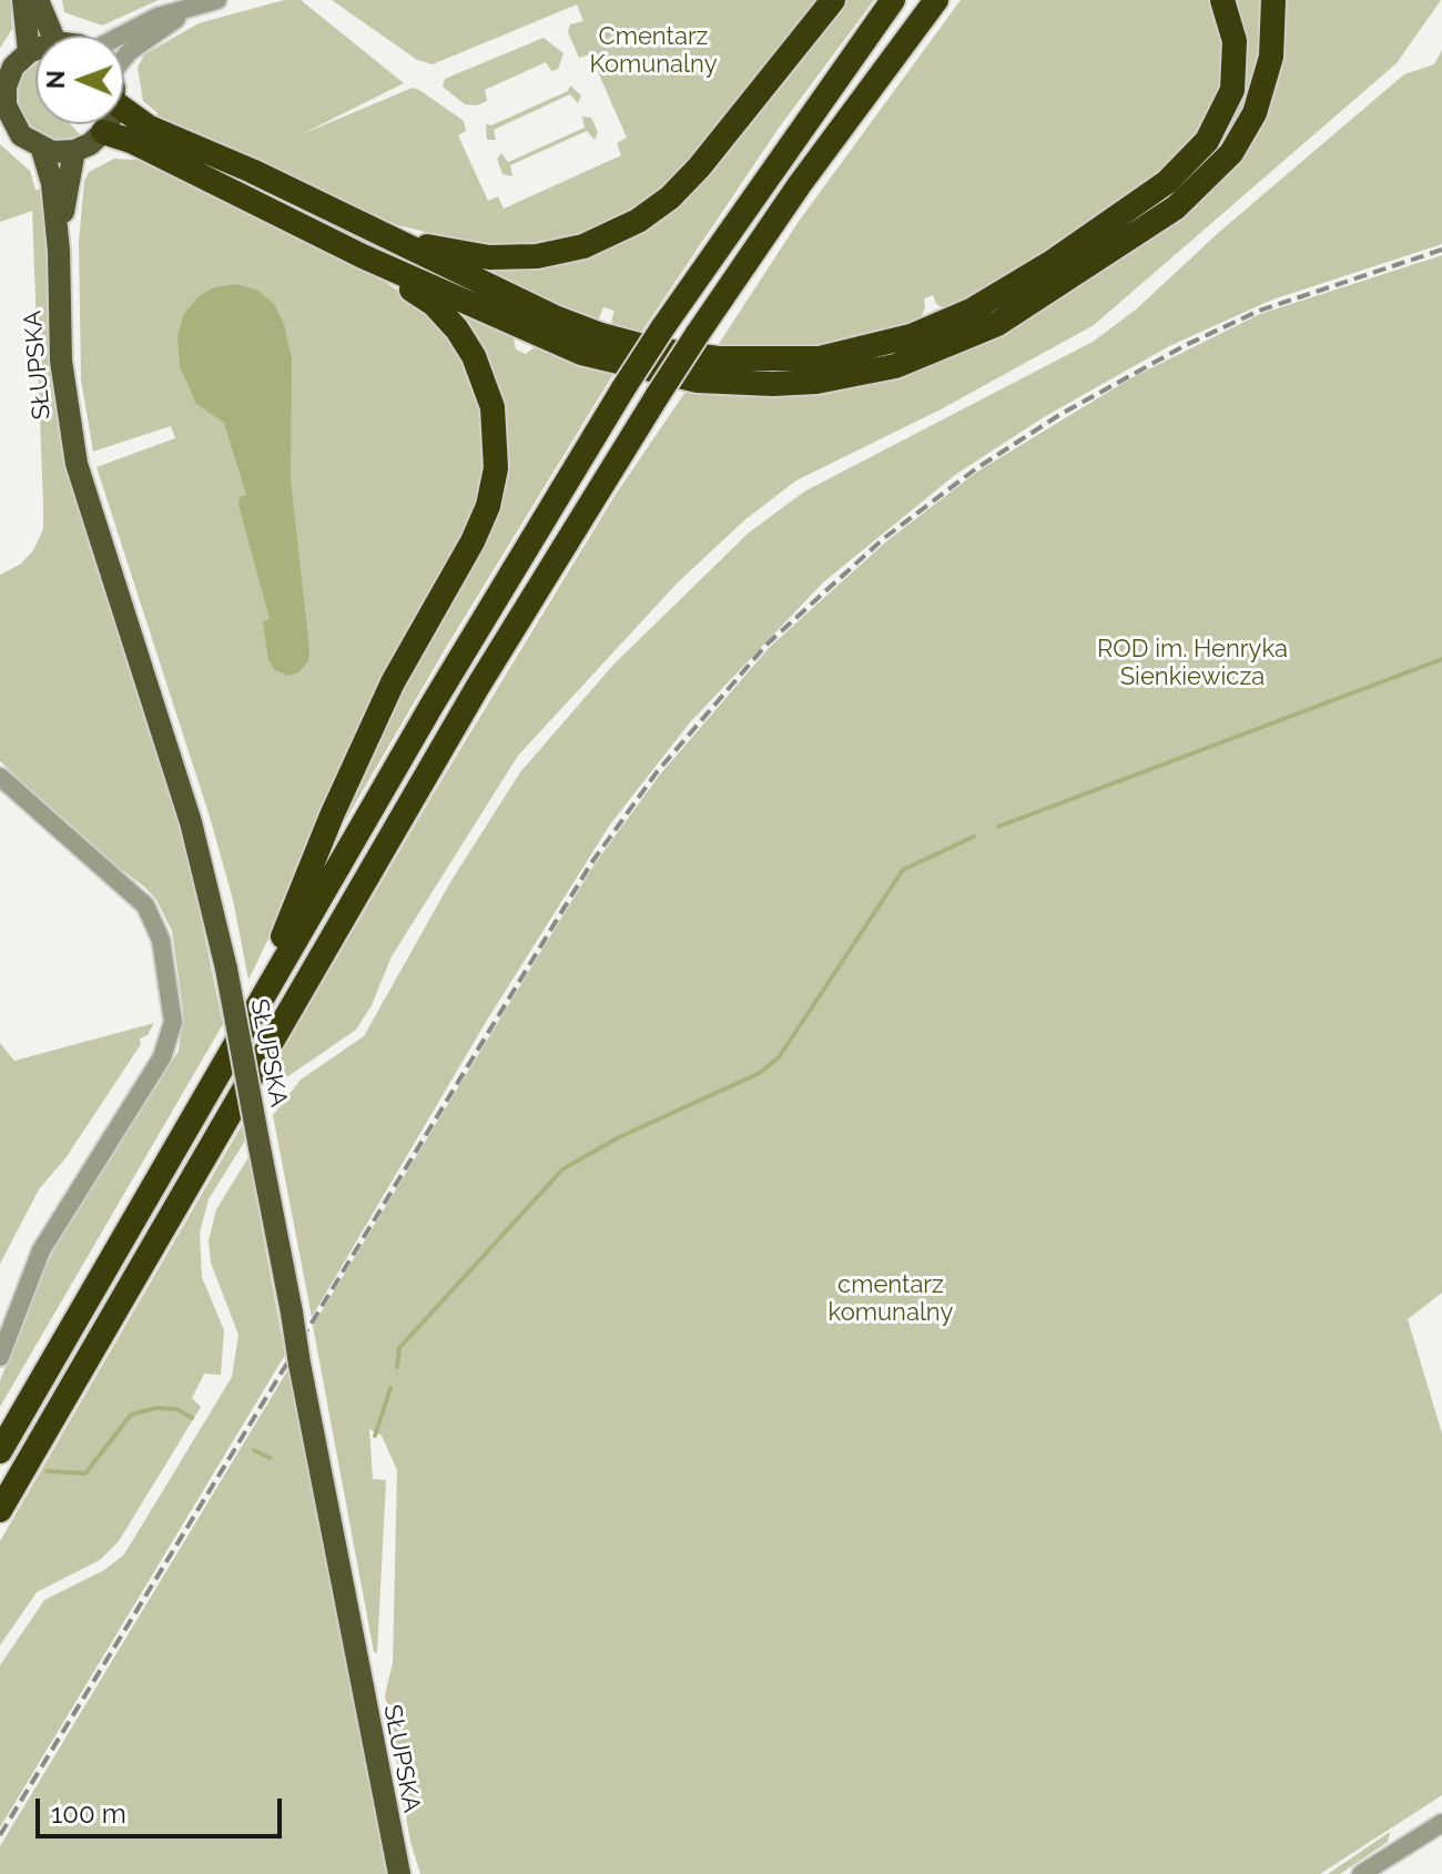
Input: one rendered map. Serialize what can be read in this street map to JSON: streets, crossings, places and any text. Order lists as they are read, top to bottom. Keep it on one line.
{"streets":{"main road":["SŁUPSKA"]},"parks":["Cmentarz Komunalny","ROD im. Henryka Sienkiewicza","cmentarz komunalny"],"scale_bar":"100 m","north":"left"}
